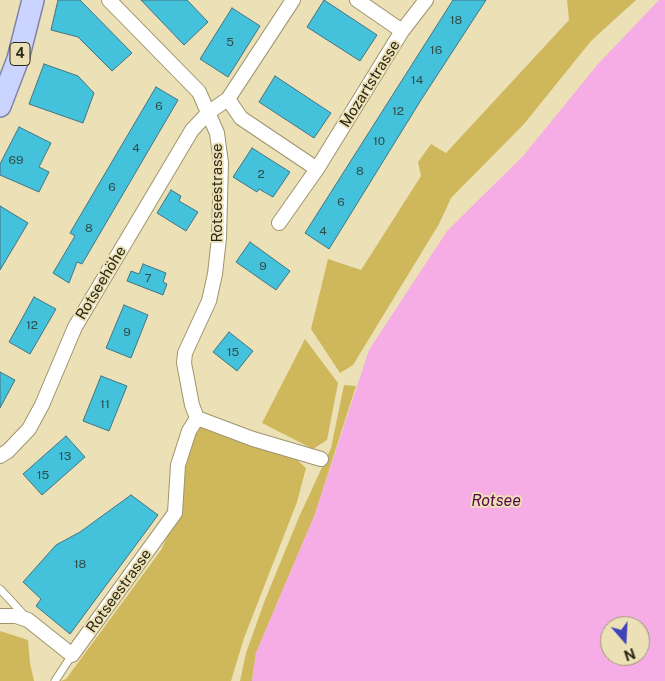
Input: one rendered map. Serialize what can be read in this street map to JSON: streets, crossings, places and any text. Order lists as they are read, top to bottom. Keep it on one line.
{"streets":{"main road":["4"],"street":["Mozartstrasse","Rotseestrasse","Rotseehöhe"]},"crossings":[["Rotseestrasse","Rotseehöhe"]],"water":["Rotsee"],"house_numbers":["18","5","16","14","6","12","10","4","69","8","2","6","6","8","4","9","7","12","9","15","11","13","15","18"],"north":"bottom"}
